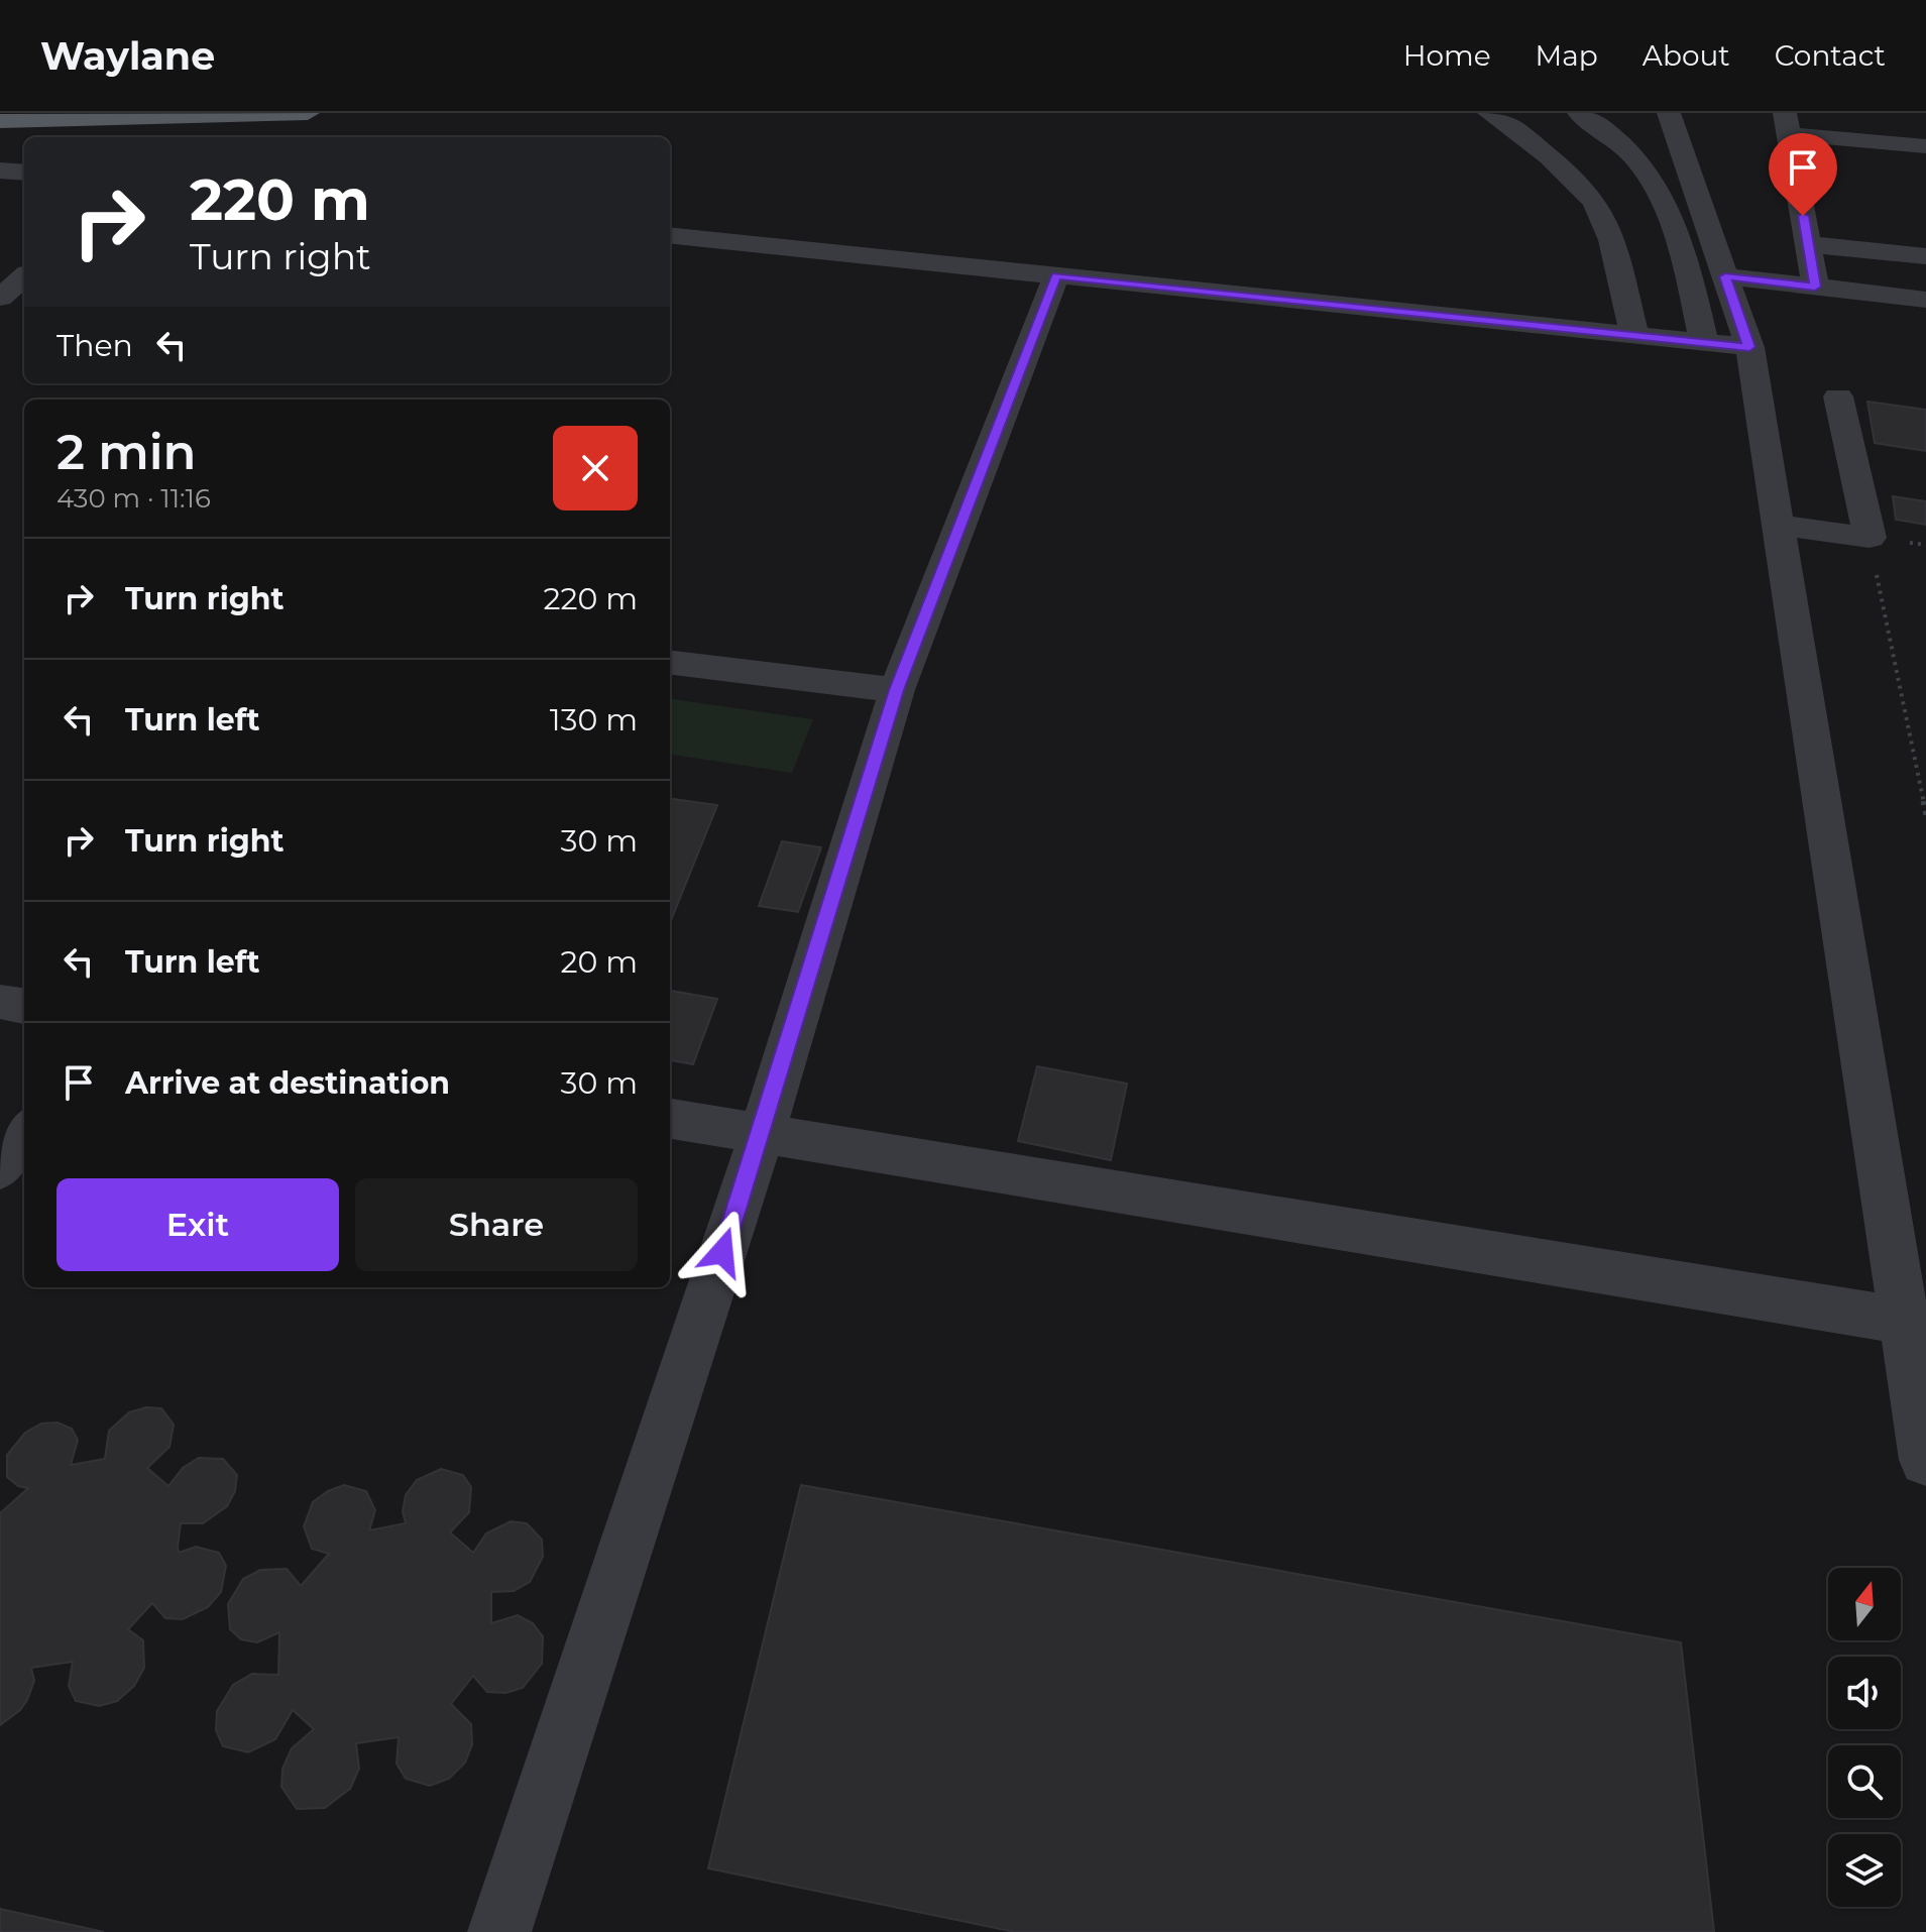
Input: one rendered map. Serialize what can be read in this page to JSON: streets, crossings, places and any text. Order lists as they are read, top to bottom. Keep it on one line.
{"north":"top","page":{"header":"Waylane","nav":["Home","Map","About","Contact"],"turn":["220 m","Turn right"],"then":"Then","heading":["2 min","430 m · 11:16"],"list":[{"name":"Turn right","value":"220 m"},{"name":"Turn left","value":"130 m"},{"name":"Turn right","value":"30 m"},{"name":"Turn left","value":"20 m"},{"name":"Arrive at destination","value":"30 m"}],"buttons":["Exit","Share"]}}
